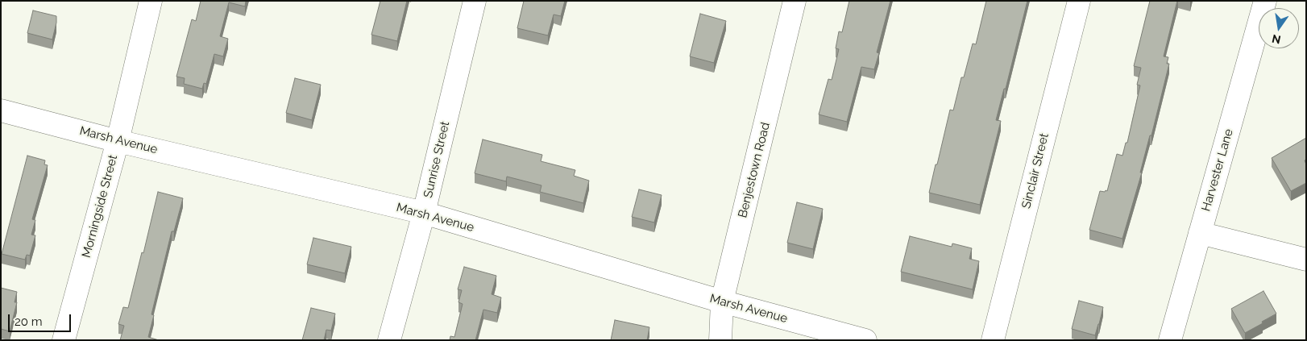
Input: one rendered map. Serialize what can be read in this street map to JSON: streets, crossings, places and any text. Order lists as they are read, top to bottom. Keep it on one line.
{"streets":{"street":["Marsh Avenue","Sunrise Street","Benjestown Road","Harvester Lane","Sinclair Street","Morningside Street"]},"crossings":[["Marsh Avenue","Sunrise Street"],["Marsh Avenue","Benjestown Road"],["Marsh Avenue","Morningside Street"]],"scale_bar":"20 m","north":"bottom"}
